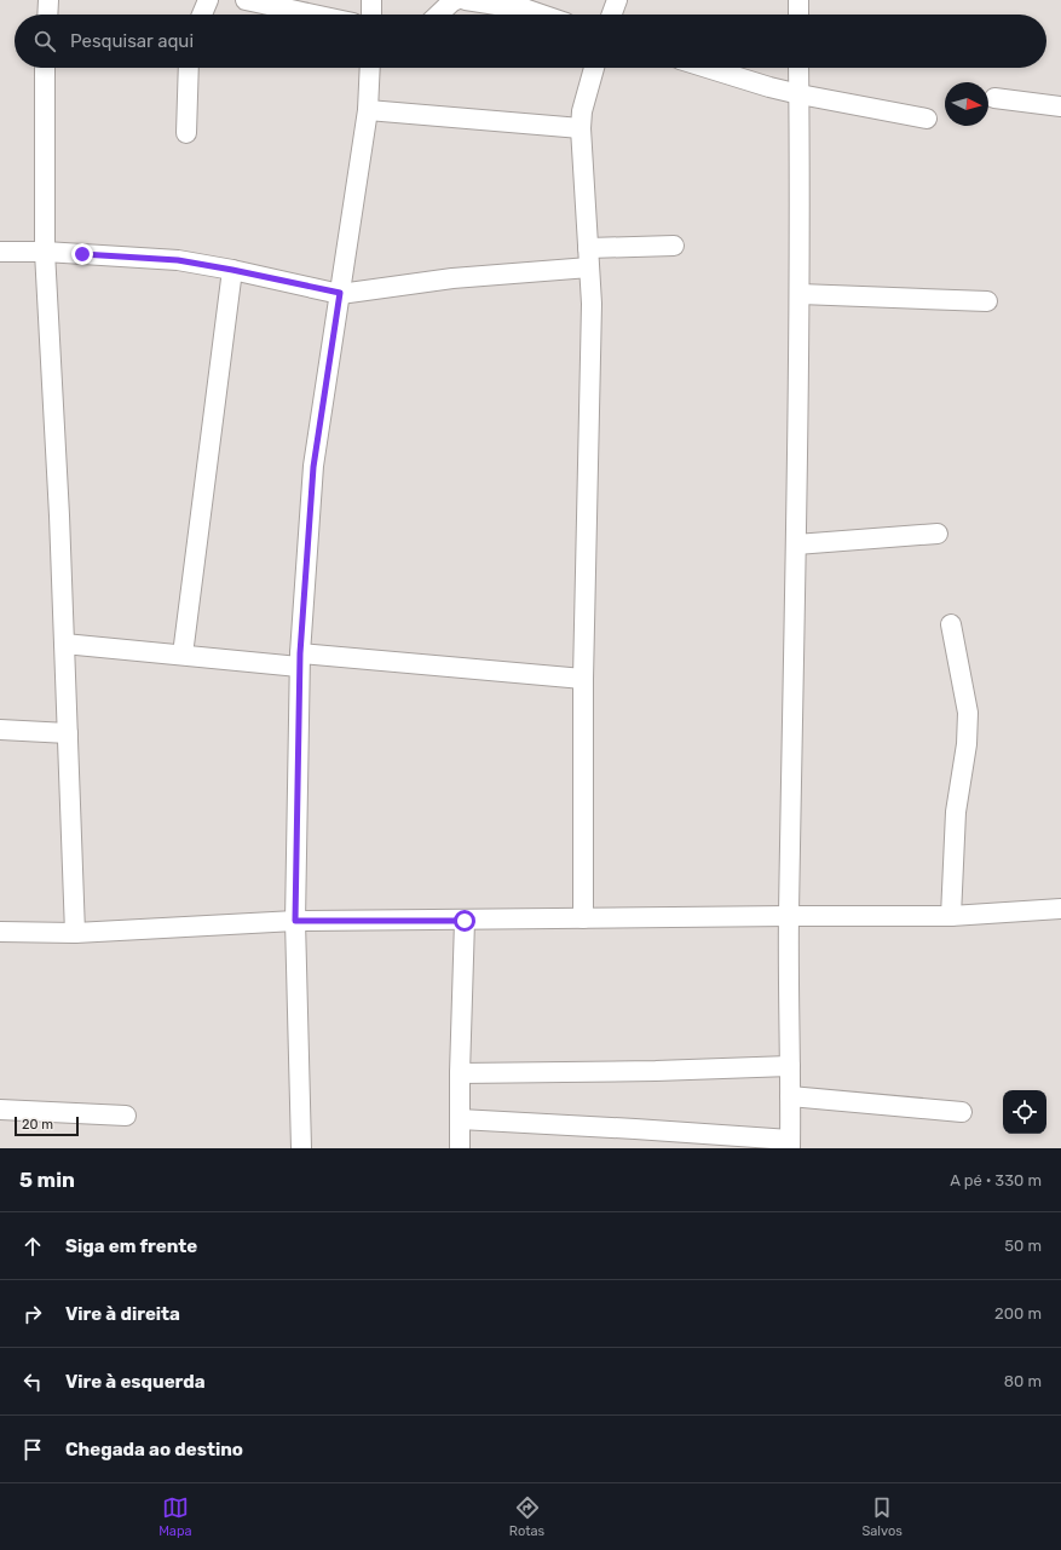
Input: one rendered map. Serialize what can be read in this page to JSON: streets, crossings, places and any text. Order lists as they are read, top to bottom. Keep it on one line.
{"scale_bar":"20 m","north":"right","page":{"search":"Pesquisar aqui","scale":"20 m","heading":["5 min","A pé · 330 m"],"list":[["Siga em frente","50 m"],["Vire à direita","200 m"],["Vire à esquerda","80 m"],"Chegada ao destino"],"nav":["Mapa","Rotas","Salvos"]}}
